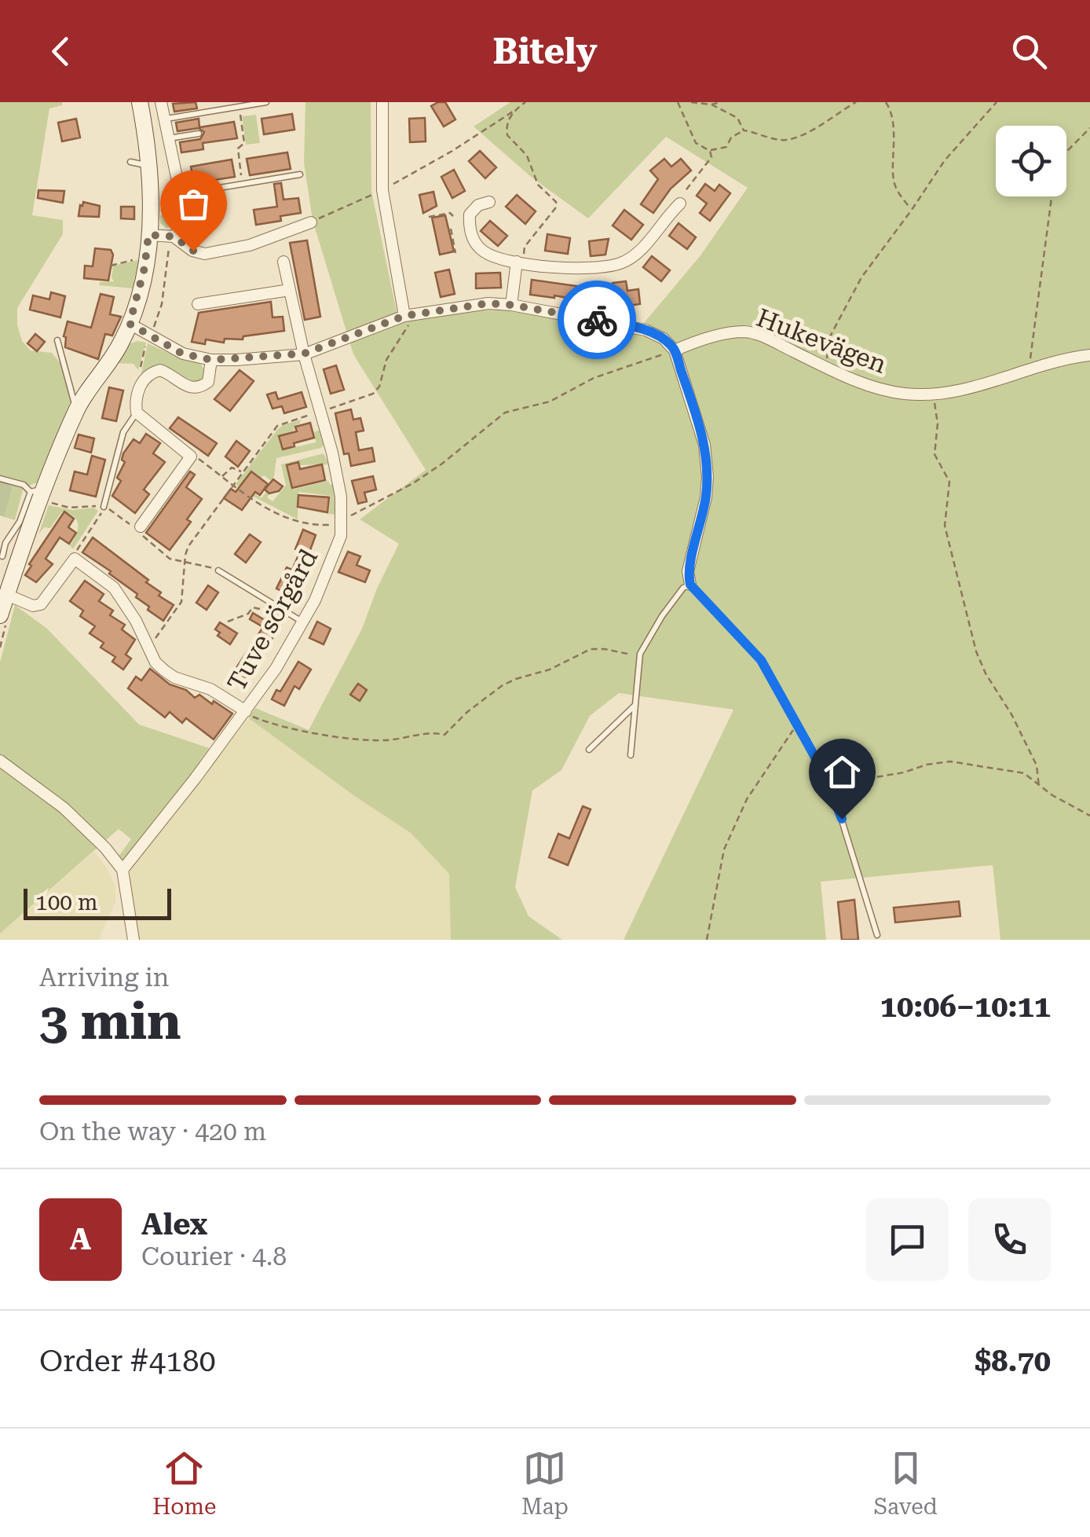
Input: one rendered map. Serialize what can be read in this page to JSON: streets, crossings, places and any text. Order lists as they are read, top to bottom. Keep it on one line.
{"streets":{"street":["Hukevägen","Tuve sörgård"]},"scale_bar":"100 m","page":{"header":"Bitely","scale":"100 m","heading":["3 min","Arriving in","10:06–10:11"],"panel":["Alex","Courier · 4.8","Order #4180","$8.70"],"bar":"On the way · 420 m","round":"A","tabs":["Home","Map","Saved"]}}
